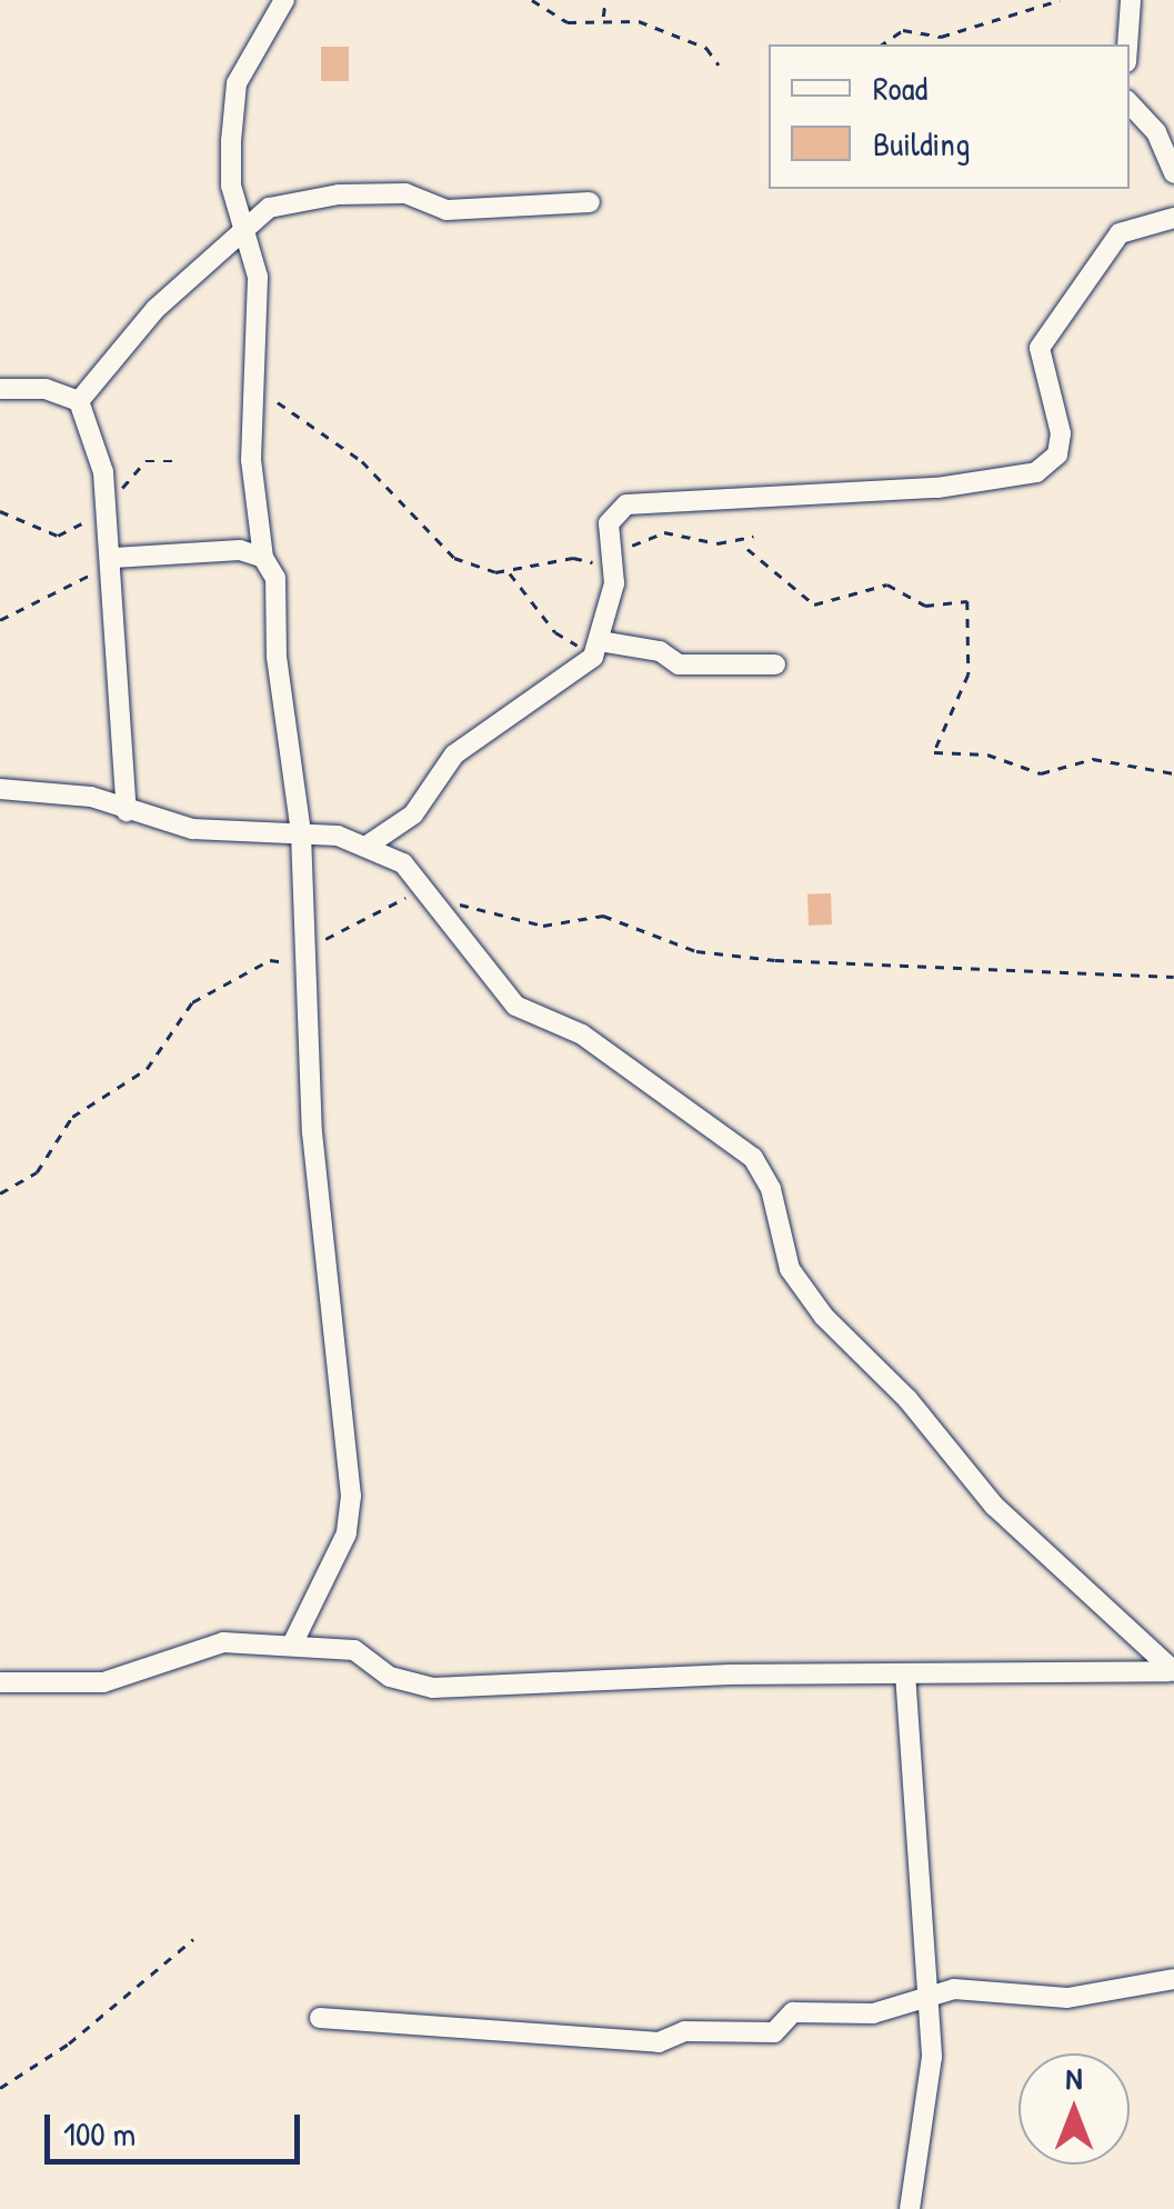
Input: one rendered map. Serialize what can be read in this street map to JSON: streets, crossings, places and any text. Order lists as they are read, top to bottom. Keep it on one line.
{"legend":["Road","Building"],"scale_bar":"100 m","north":"top"}
